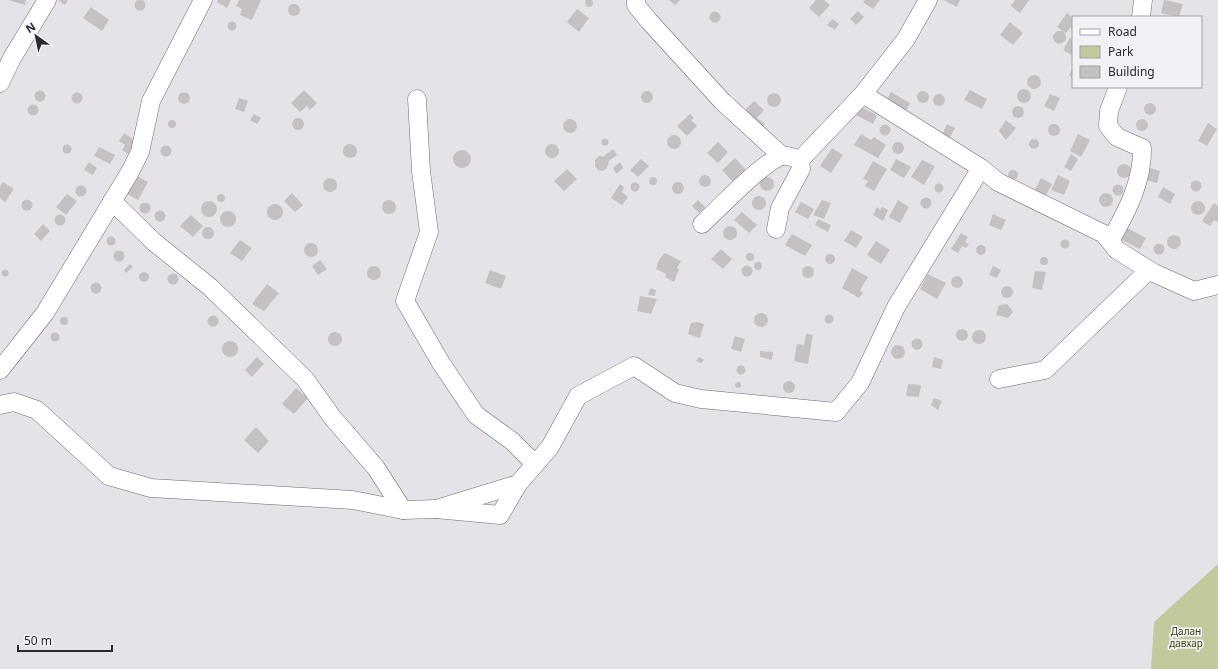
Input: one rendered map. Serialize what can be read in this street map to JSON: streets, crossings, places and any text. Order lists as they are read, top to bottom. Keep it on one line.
{"parks":["Далан давхар"],"legend":["Road","Park","Building"],"scale_bar":"50 m","north":"top left"}
